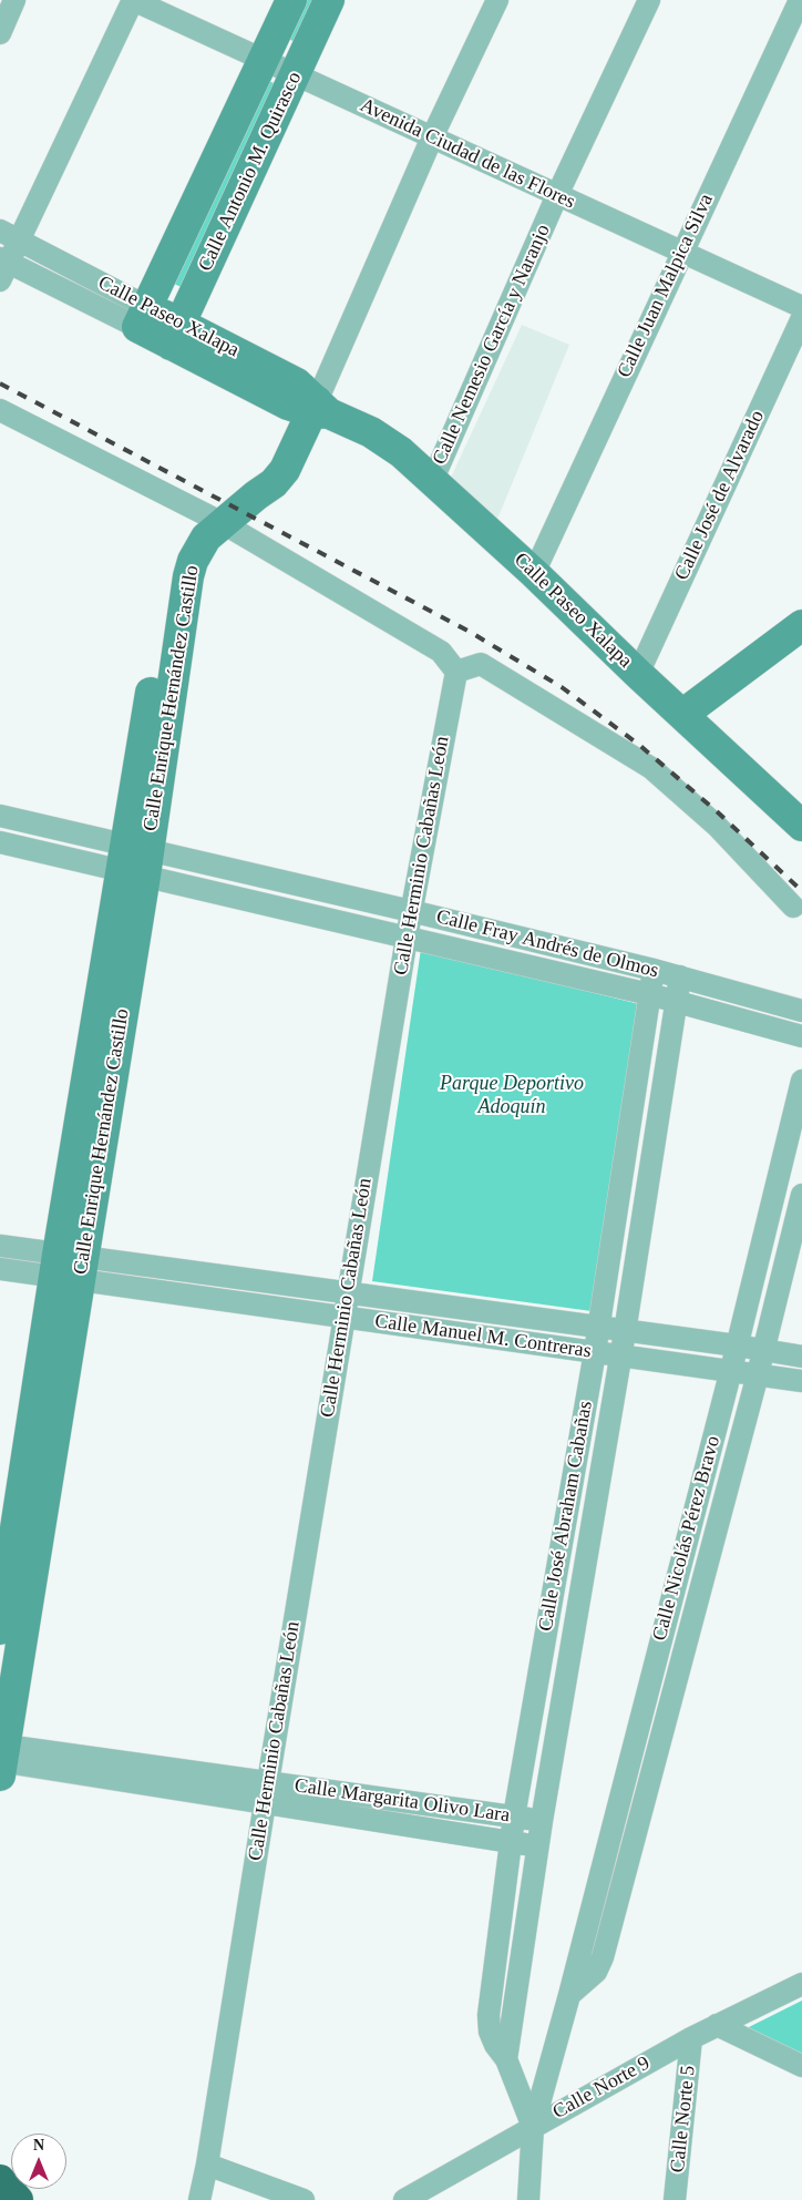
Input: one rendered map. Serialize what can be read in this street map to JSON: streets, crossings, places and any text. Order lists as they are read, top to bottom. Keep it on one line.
{"streets":{"main road":["Calle Antonio M. Quirasco","Calle Paseo Xalapa","Calle Enrique Hernández Castillo"],"street":["Avenida Ciudad de las Flores","Calle Juan Malpica Silva","Calle Nemesio García y Naranjo","Calle José de Alvarado","Calle Herminio Cabañas León","Calle Fray Andrés de Olmos","Calle Manuel M. Contreras","Calle José Abraham Cabañas","Calle Nicolás Pérez Bravo","Calle Margarita Olivo Lara","Calle Norte 9","Calle Norte 5"]},"crossings":[["Avenida Ciudad de las Flores","Calle Antonio M. Quirasco"],["Avenida Ciudad de las Flores","Calle Juan Malpica Silva"],["Avenida Ciudad de las Flores","Calle Nemesio García y Naranjo"],["Calle Antonio M. Quirasco","Calle Paseo Xalapa"],["Calle Juan Malpica Silva","Calle Paseo Xalapa"],["Calle Paseo Xalapa","Calle Nemesio García y Naranjo"],["Calle Paseo Xalapa","Calle José de Alvarado"],["Calle Paseo Xalapa","Calle Enrique Hernández Castillo"],["Calle Enrique Hernández Castillo","Calle Fray Andrés de Olmos"],["Calle Enrique Hernández Castillo","Calle Manuel M. Contreras"],["Calle Enrique Hernández Castillo","Calle Margarita Olivo Lara"],["Calle Herminio Cabañas León","Calle Fray Andrés de Olmos"],["Calle Herminio Cabañas León","Calle Manuel M. Contreras"],["Calle Herminio Cabañas León","Calle Margarita Olivo Lara"],["Calle Fray Andrés de Olmos","Calle José Abraham Cabañas"],["Calle Manuel M. Contreras","Calle José Abraham Cabañas"],["Calle Manuel M. Contreras","Calle Nicolás Pérez Bravo"],["Calle José Abraham Cabañas","Calle Nicolás Pérez Bravo"],["Calle José Abraham Cabañas","Calle Margarita Olivo Lara"],["Calle José Abraham Cabañas","Calle Norte 9"],["Calle Nicolás Pérez Bravo","Calle Norte 9"],["Calle Norte 9","Calle Norte 5"]],"parks":["Parque Deportivo Adoquín"],"north":"top"}
